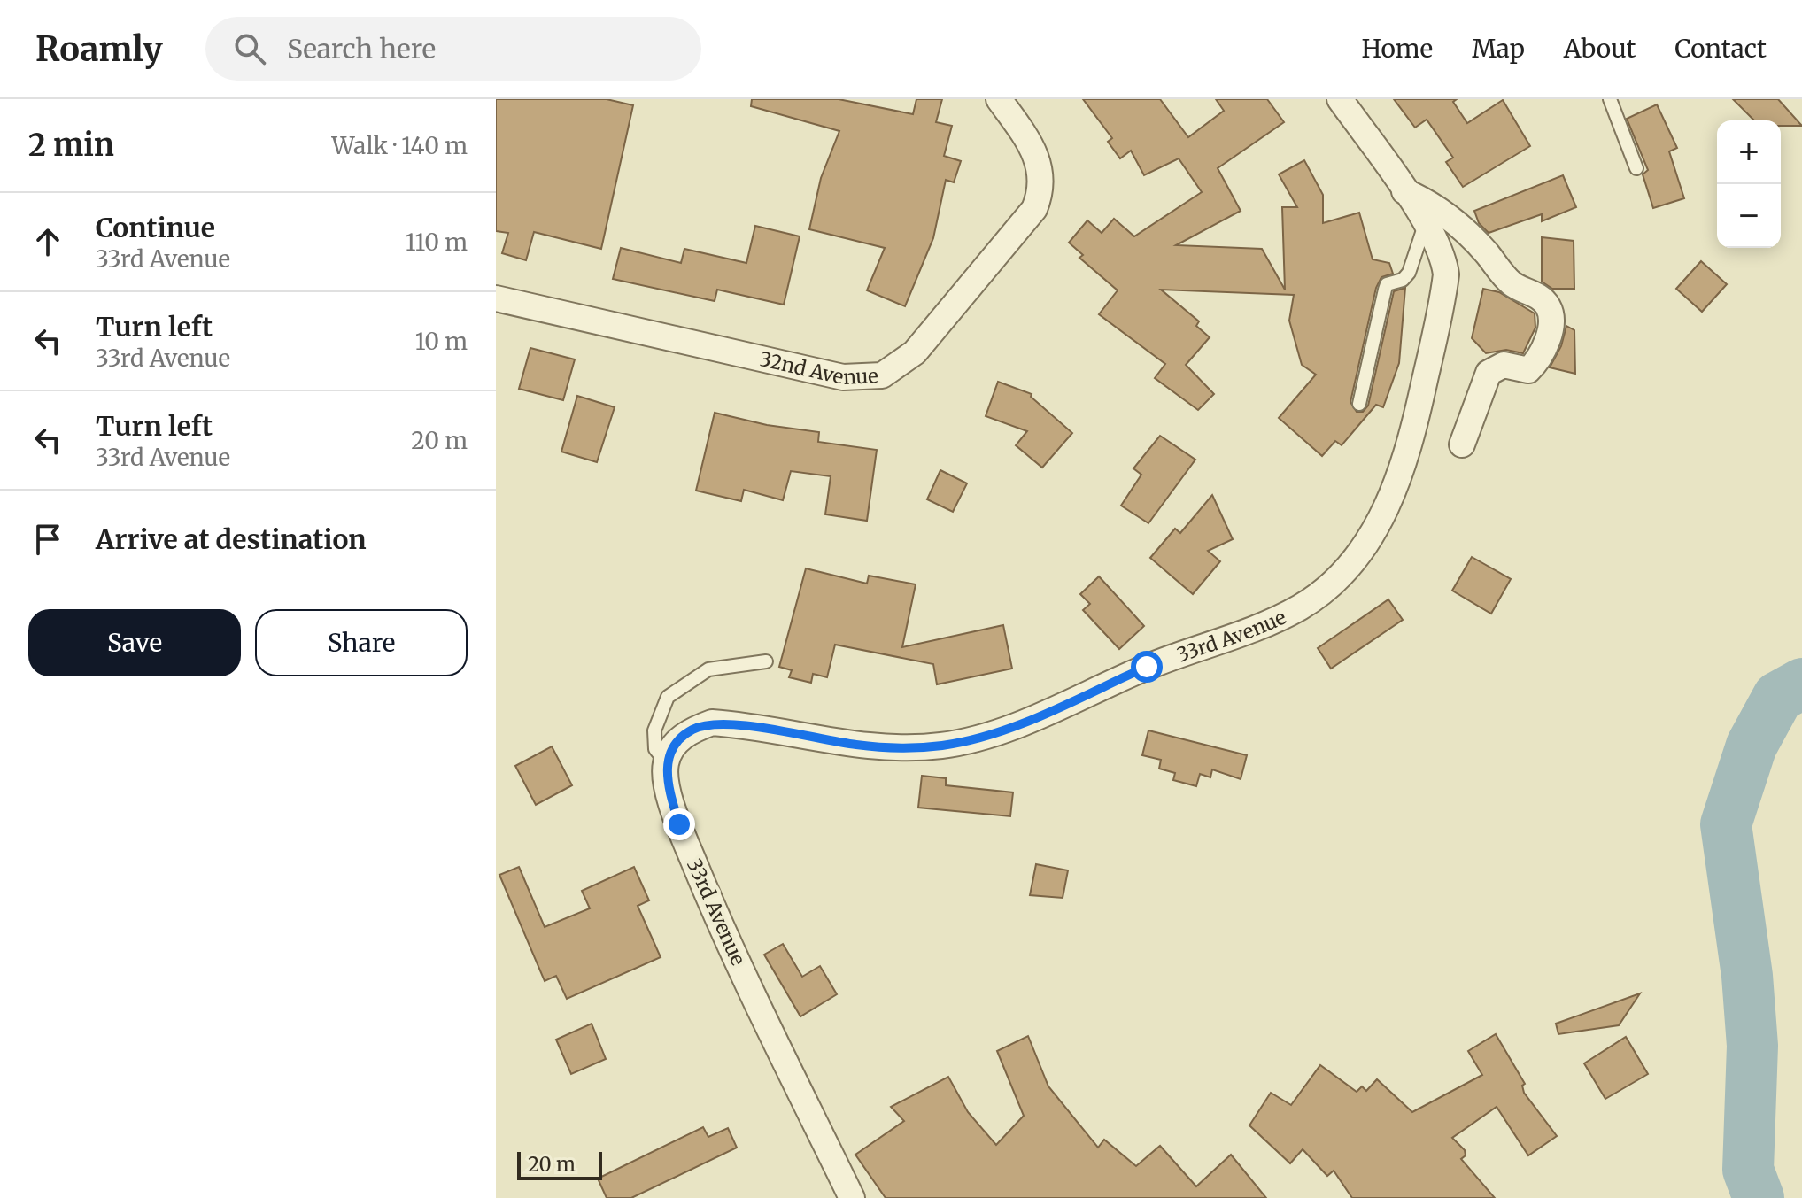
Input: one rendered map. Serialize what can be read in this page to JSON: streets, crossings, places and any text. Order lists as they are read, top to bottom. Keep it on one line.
{"streets":{"street":["32nd Avenue","33rd Avenue"]},"scale_bar":"20 m","page":{"header":"Roamly","search":"Search here","nav":["Home","Map","About","Contact"],"heading":["2 min","Walk · 140 m"],"map_buttons":["+","−"],"list":[["Continue","33rd Avenue","110 m"],["Turn left","33rd Avenue","10 m"],["Turn left","33rd Avenue","20 m"],"Arrive at destination"],"buttons":["Save","Share"],"scale":"20 m"}}
